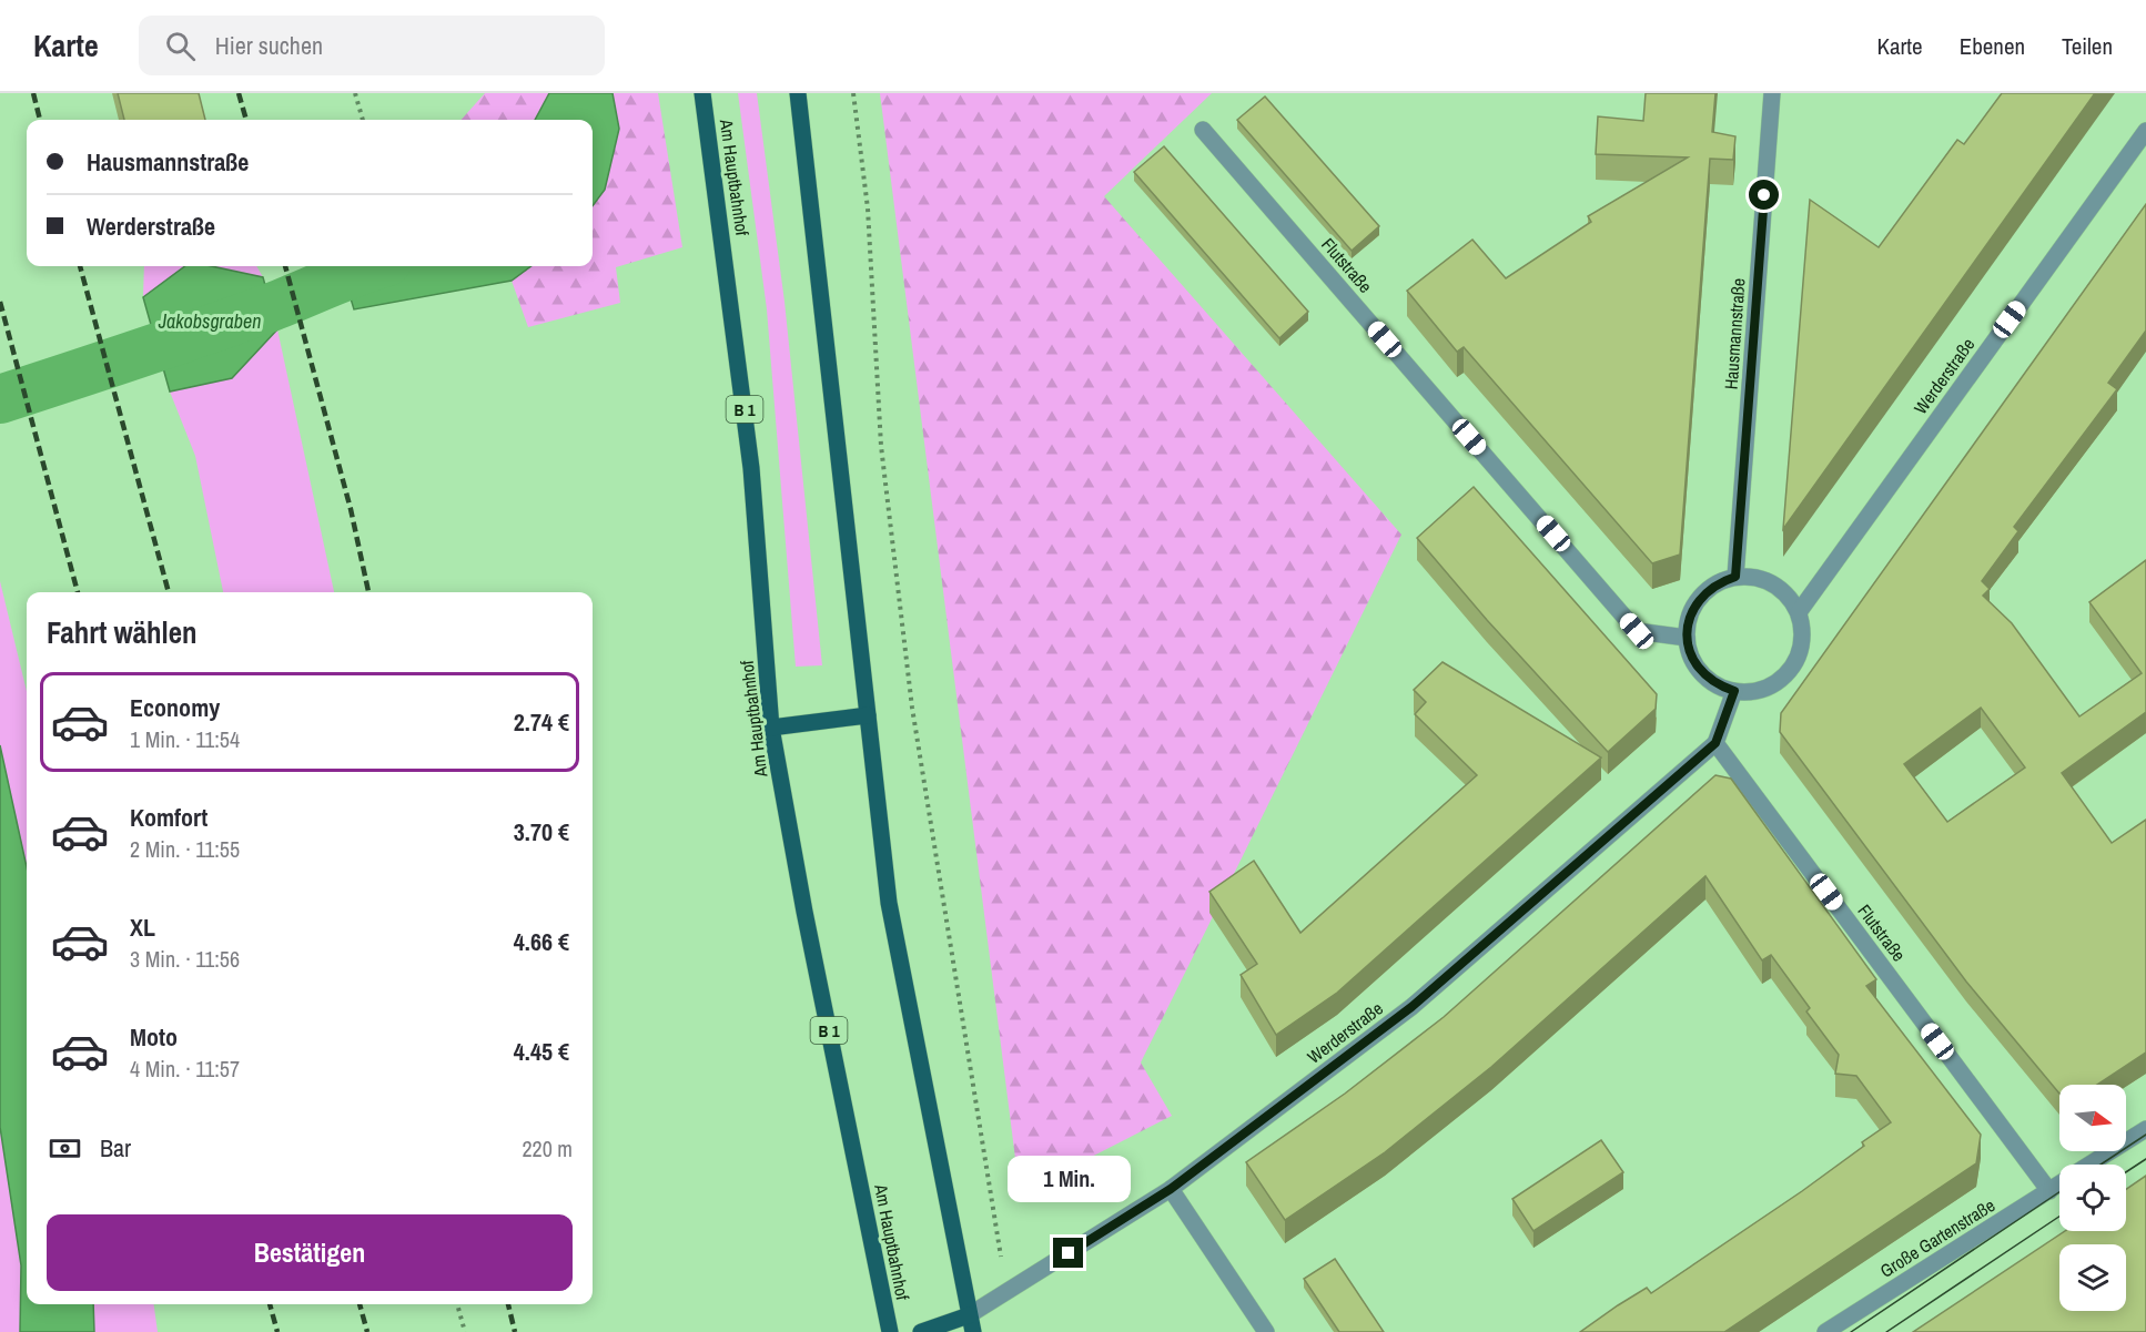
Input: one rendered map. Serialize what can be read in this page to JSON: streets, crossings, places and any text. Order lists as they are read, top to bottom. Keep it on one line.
{"streets":{"main road":["Am Hauptbahnhof","B 1"],"street":["Flutstraße","Hausmannstraße","Werderstraße","Große Gartenstraße"]},"crossings":[["Flutstraße","Hausmannstraße"],["Flutstraße","Werderstraße"],["Flutstraße","Große Gartenstraße"],["Hausmannstraße","Werderstraße"]],"water":["Jakobsgraben"],"north":"right","page":{"header":"Karte","search":"Hier suchen","nav":["Karte","Ebenen","Teilen"],"banner":["Hausmannstraße","Werderstraße"],"heading":"Fahrt wählen","list":[{"name":"Economy","note":"1 Min. · 11:54","value":"2.74 €"},{"name":"Komfort","note":"2 Min. · 11:55","value":"3.70 €"},{"name":"XL","note":"3 Min. · 11:56","value":"4.66 €"},{"name":"Moto","note":"4 Min. · 11:57","value":"4.45 €"}],"pay":["Bar","220 m"],"bubble":"1 Min.","buttons":"Bestätigen"}}
